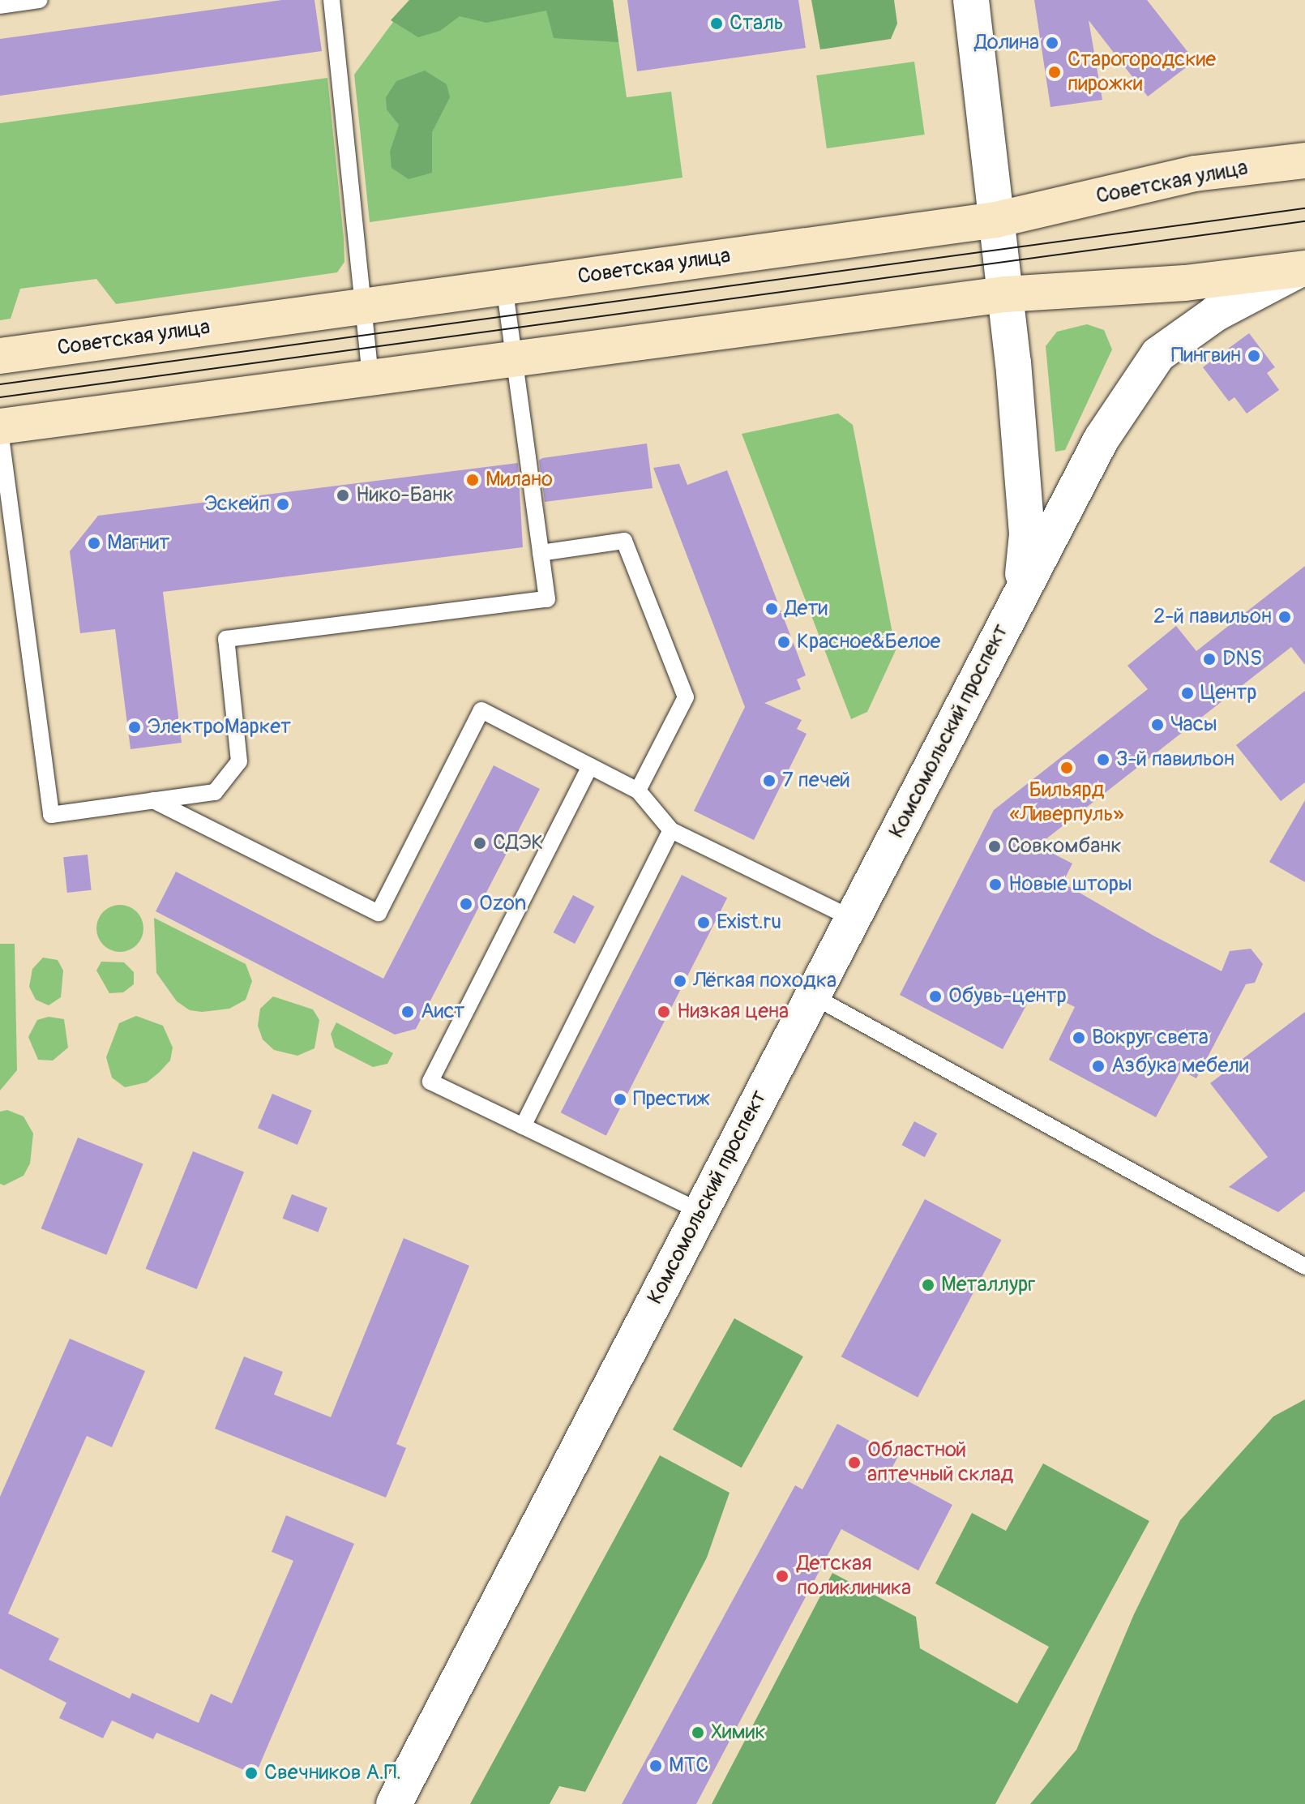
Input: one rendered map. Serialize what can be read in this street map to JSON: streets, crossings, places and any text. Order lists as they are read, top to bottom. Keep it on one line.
{"streets":{"main road":["Советская улица"],"street":["Комсомольский проспект"]},"crossings":[["Советская улица","Комсомольский проспект"]],"places":["Сталь","Долина","Старогородские пирожки","Пингвин","Милано","Нико-Банк","Эскейп","Магнит","Дети","2-й павильон","Красное&Белое","DNS","Центр","Часы","ЭлектроМаркет","3-й павильон","Бильярд «Ливерпуль»","7 печей","СДЭК","Совкомбанк","Новые шторы","Ozon","Exist.ru","Лёгкая походка","Обувь-центр","Аист","Низкая цена","Вокруг света","Азбука мебели","Престиж","Металлург","Областной аптечный склад","Детская поликлиника","Химик","МТС","Свечников А.П."]}
